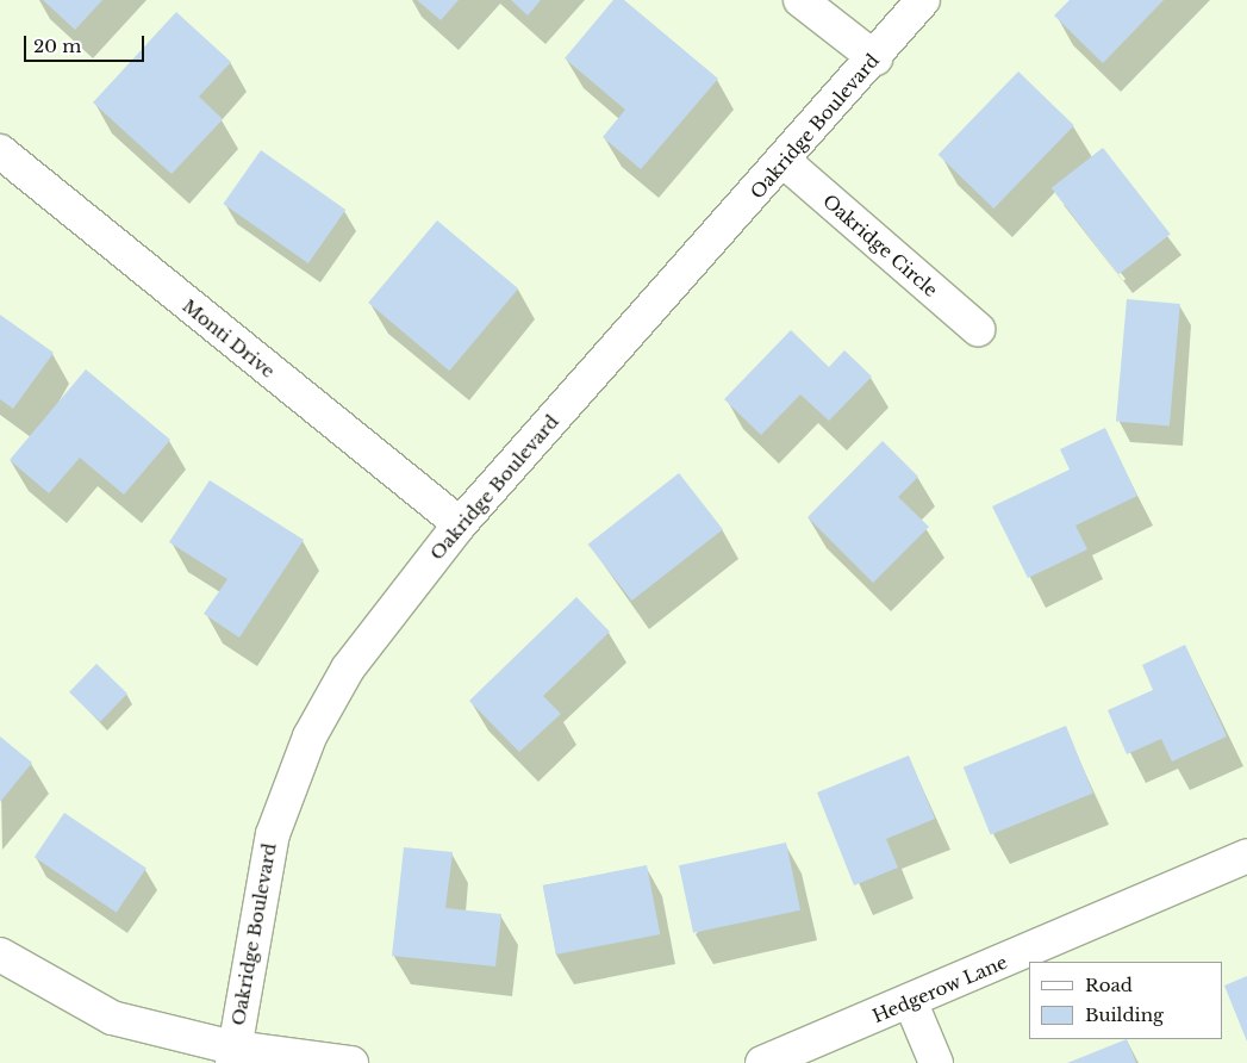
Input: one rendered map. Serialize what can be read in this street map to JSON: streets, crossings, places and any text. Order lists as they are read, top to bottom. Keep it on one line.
{"streets":{"street":["Oakridge Boulevard","Oakridge Circle","Monti Drive","Hedgerow Lane"]},"crossings":[["Oakridge Boulevard","Oakridge Circle"],["Oakridge Boulevard","Monti Drive"]],"legend":["Road","Building"],"scale_bar":"20 m"}
